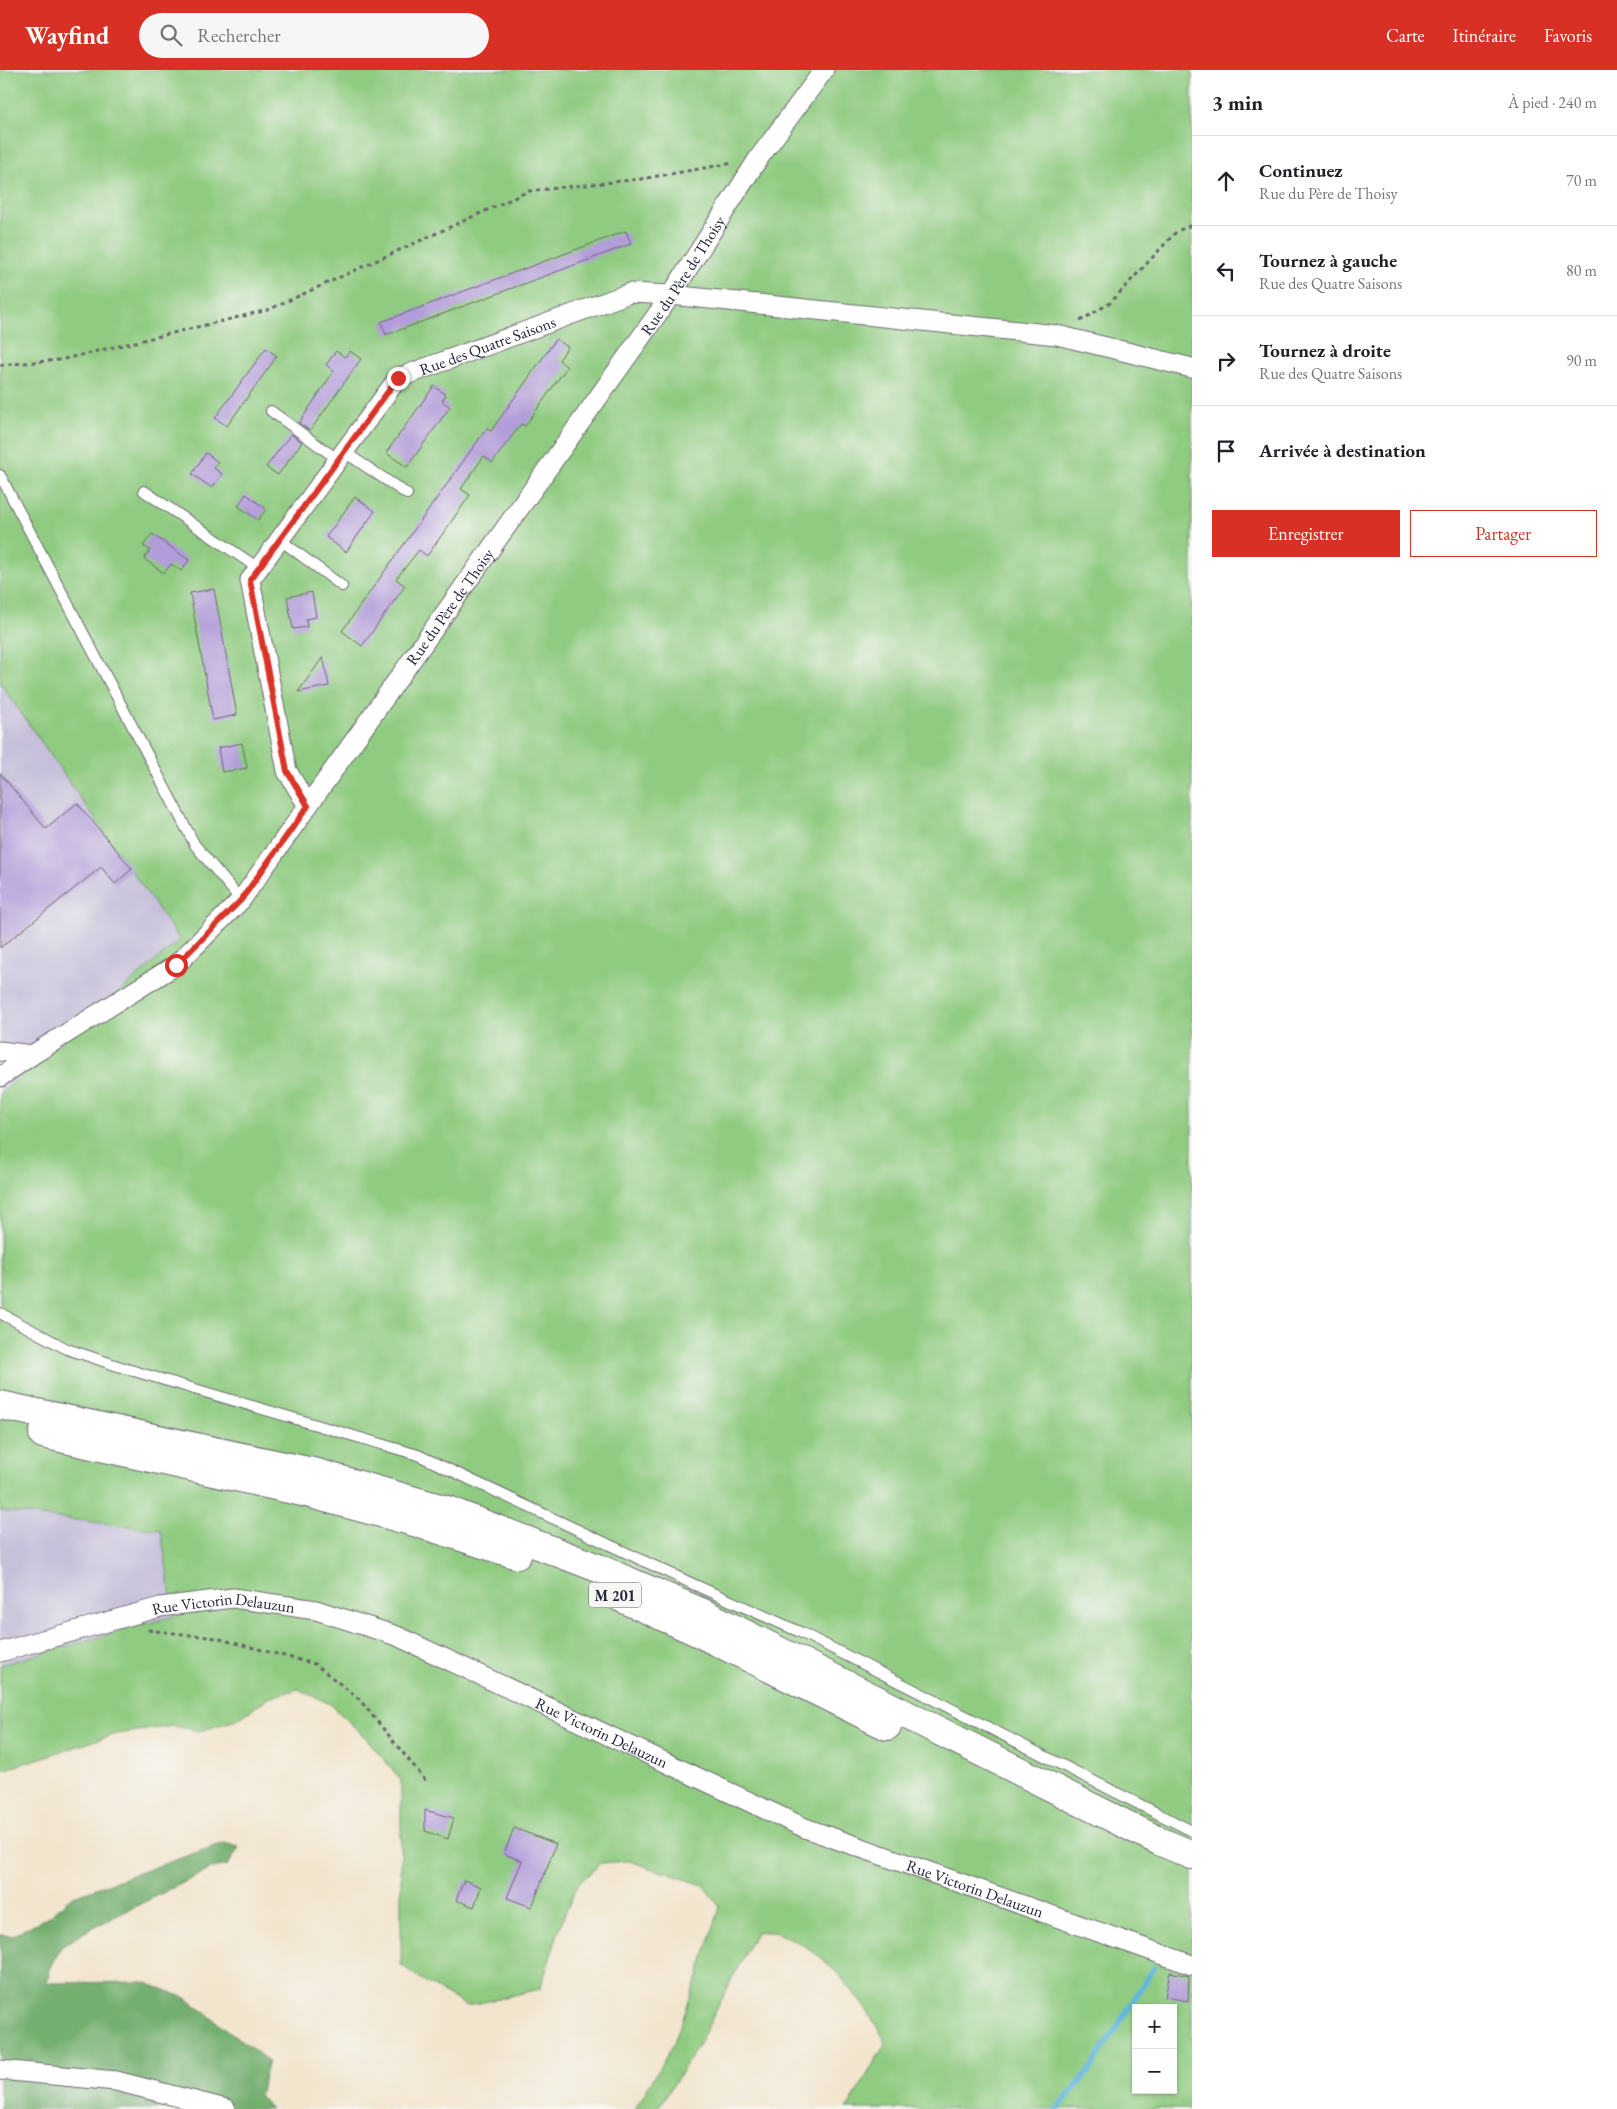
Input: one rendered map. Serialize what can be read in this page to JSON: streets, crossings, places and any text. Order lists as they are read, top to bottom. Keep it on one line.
{"streets":{"highway":["M 201"],"street":["Rue du Père de Thoisy","Rue des Quatre Saisons","Rue Victorin Delauzun"]},"crossings":[["Rue du Père de Thoisy","Rue des Quatre Saisons"]],"page":{"header":"Wayfind","search":"Rechercher","nav":["Carte","Itinéraire","Favoris"],"heading":["3 min","À pied · 240 m"],"list":[["Continuez","Rue du Père de Thoisy","70 m"],["Tournez à gauche","Rue des Quatre Saisons","80 m"],["Tournez à droite","Rue des Quatre Saisons","90 m"],"Arrivée à destination"],"buttons":["Enregistrer","Partager"],"map_buttons":["+","−"]}}
